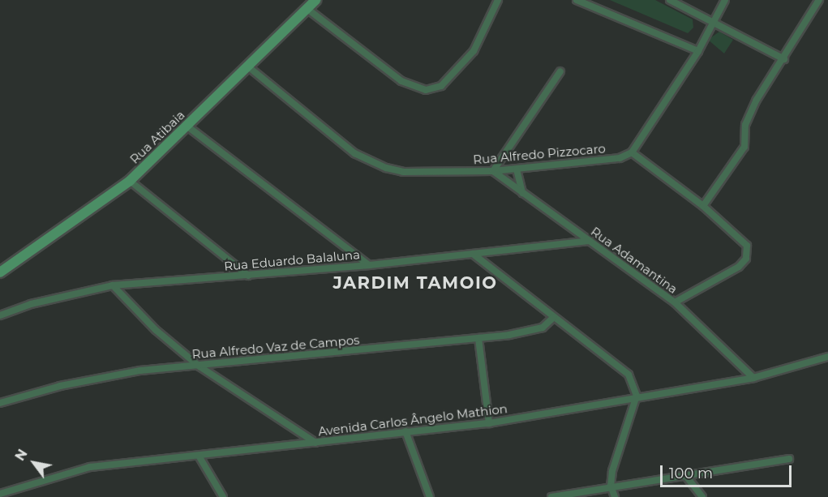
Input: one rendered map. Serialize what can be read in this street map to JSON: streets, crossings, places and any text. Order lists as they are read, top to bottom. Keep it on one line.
{"streets":{"main road":["Rua Atibaia"],"street":["Rua Alfredo Pizzocaro","Rua Eduardo Balaluna","Rua Adamantina","Rua Alfredo Vaz de Campos","Avenida Carlos Ângelo Mathion"]},"crossings":[["Rua Atibaia","Rua Alfredo Pizzocaro"],["Rua Alfredo Pizzocaro","Rua Adamantina"],["Rua Eduardo Balaluna","Rua Adamantina"],["Rua Adamantina","Avenida Carlos Ângelo Mathion"]],"districts":["JARDIM TAMOIO"],"scale_bar":"100 m","north":"top left"}
